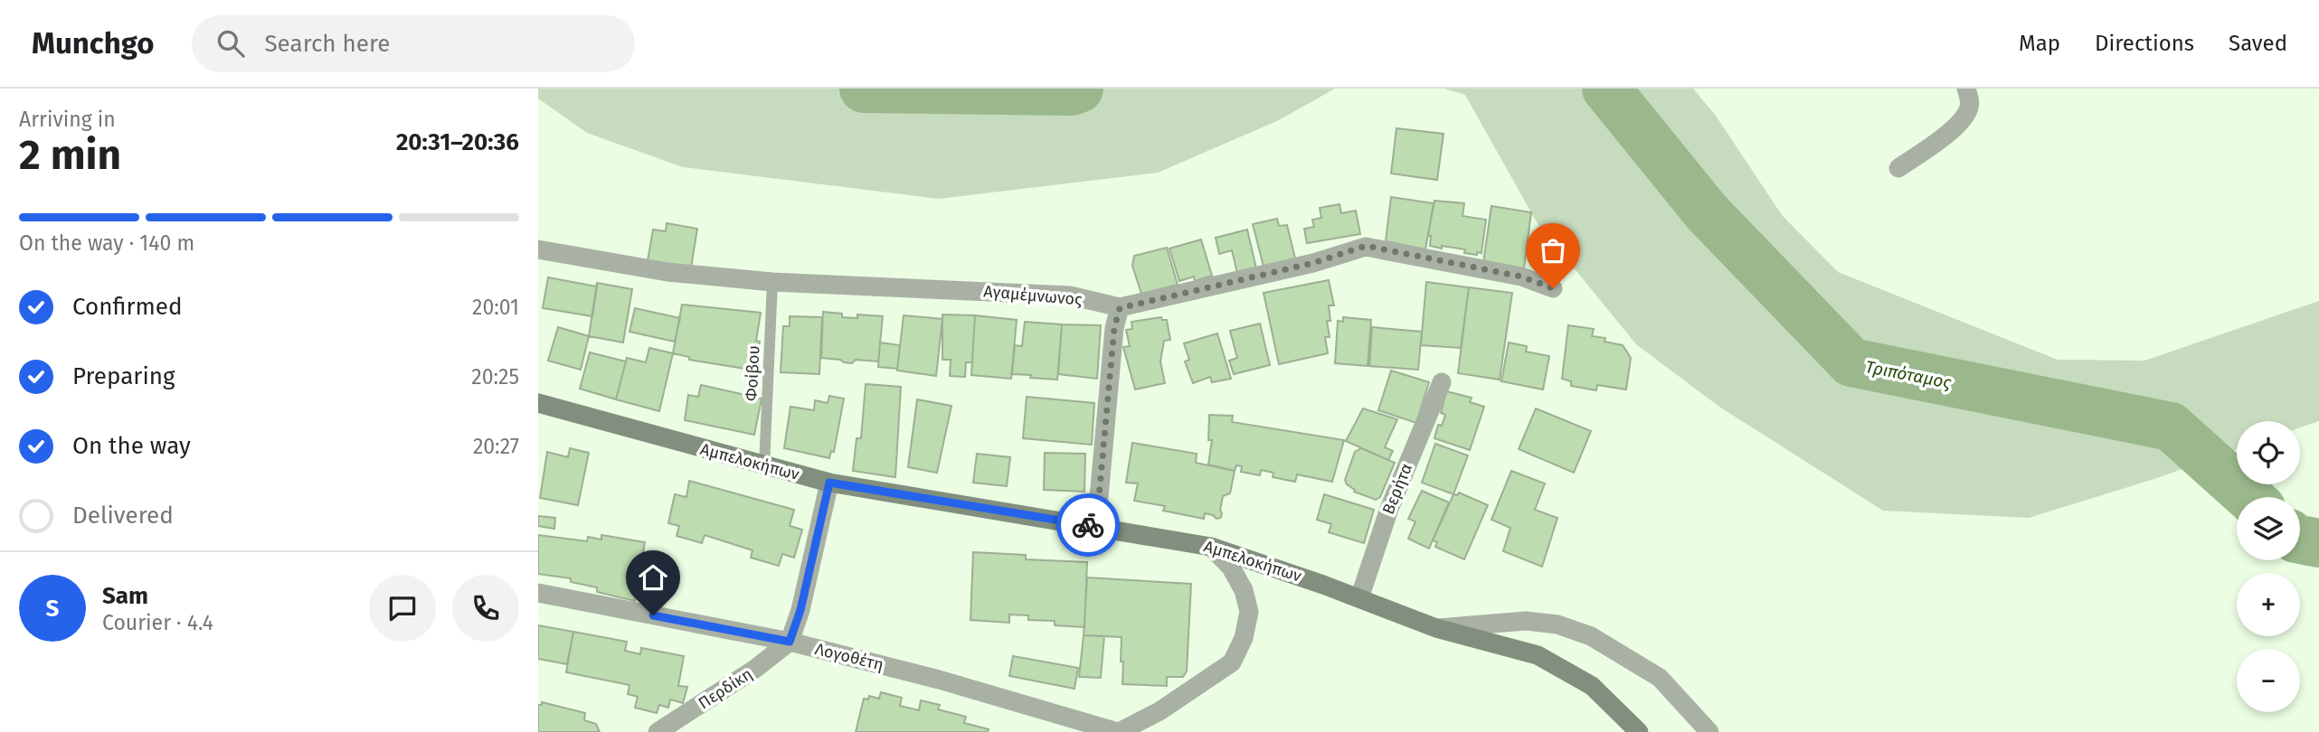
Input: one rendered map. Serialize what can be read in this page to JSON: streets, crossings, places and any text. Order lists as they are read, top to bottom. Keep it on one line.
{"streets":{"street":["Αγαμέμνωνος","Αμπελοκήπων","Βερήτα","Λογοθέτη","Περδίκη"],"lane":["Φοίβου"]},"crossings":[["Αγαμέμνωνος","Φοίβου"],["Φοίβου","Αμπελοκήπων"],["Αμπελοκήπων","Βερήτα"],["Λογοθέτη","Περδίκη"]],"water":["Τριπόταμος"],"page":{"header":"Munchgo","search":"Search here","nav":["Map","Directions","Saved"],"heading":["2 min","Arriving in","20:31–20:36"],"panel":["Sam","Courier · 4.4"],"bar":"On the way · 140 m","list":[["Confirmed","20:01"],["Preparing","20:25"],["On the way","20:27"],"Delivered"],"map_buttons":["+","−"],"round":"S"}}
